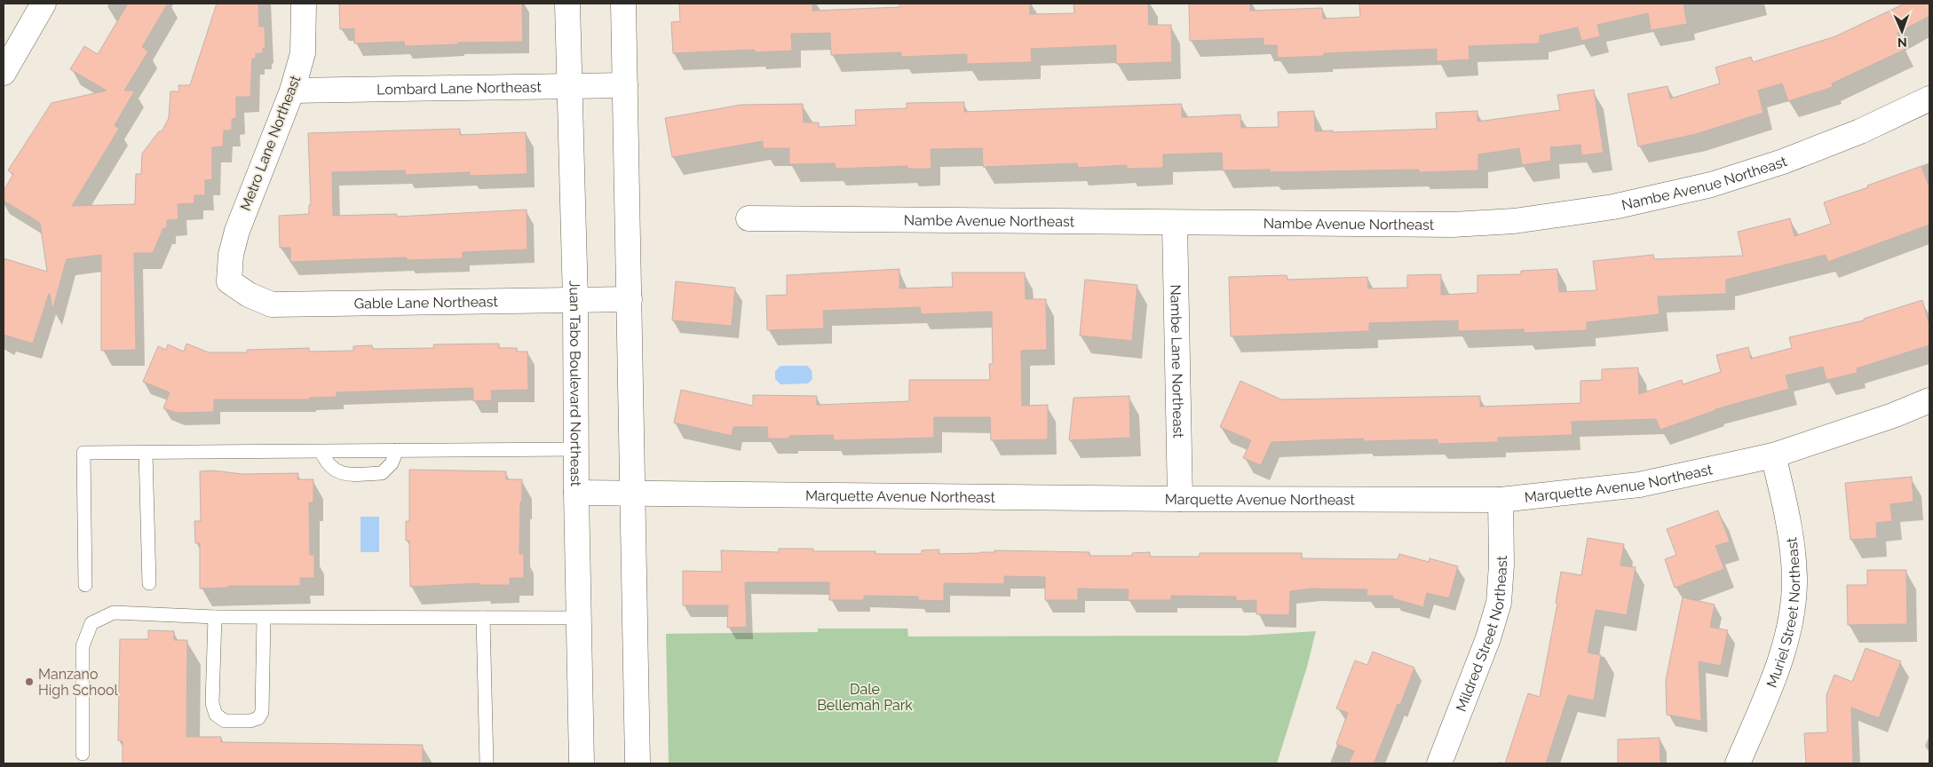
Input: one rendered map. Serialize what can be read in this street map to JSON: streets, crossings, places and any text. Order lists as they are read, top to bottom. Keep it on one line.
{"streets":{"street":["Lombard Lane Northeast","Metro Lane Northeast","Nambe Avenue Northeast","Gable Lane Northeast","Nambe Lane Northeast","Juan Tabo Boulevard Northeast","Marquette Avenue Northeast","Muriel Street Northeast","Mildred Street Northeast"]},"crossings":[["Lombard Lane Northeast","Metro Lane Northeast"],["Lombard Lane Northeast","Juan Tabo Boulevard Northeast"],["Metro Lane Northeast","Gable Lane Northeast"],["Nambe Avenue Northeast","Nambe Lane Northeast"],["Gable Lane Northeast","Juan Tabo Boulevard Northeast"],["Nambe Lane Northeast","Marquette Avenue Northeast"],["Juan Tabo Boulevard Northeast","Marquette Avenue Northeast"],["Marquette Avenue Northeast","Muriel Street Northeast"],["Marquette Avenue Northeast","Mildred Street Northeast"]],"parks":["Dale Bellemah Park"],"places":["Manzano High School"],"north":"bottom"}
